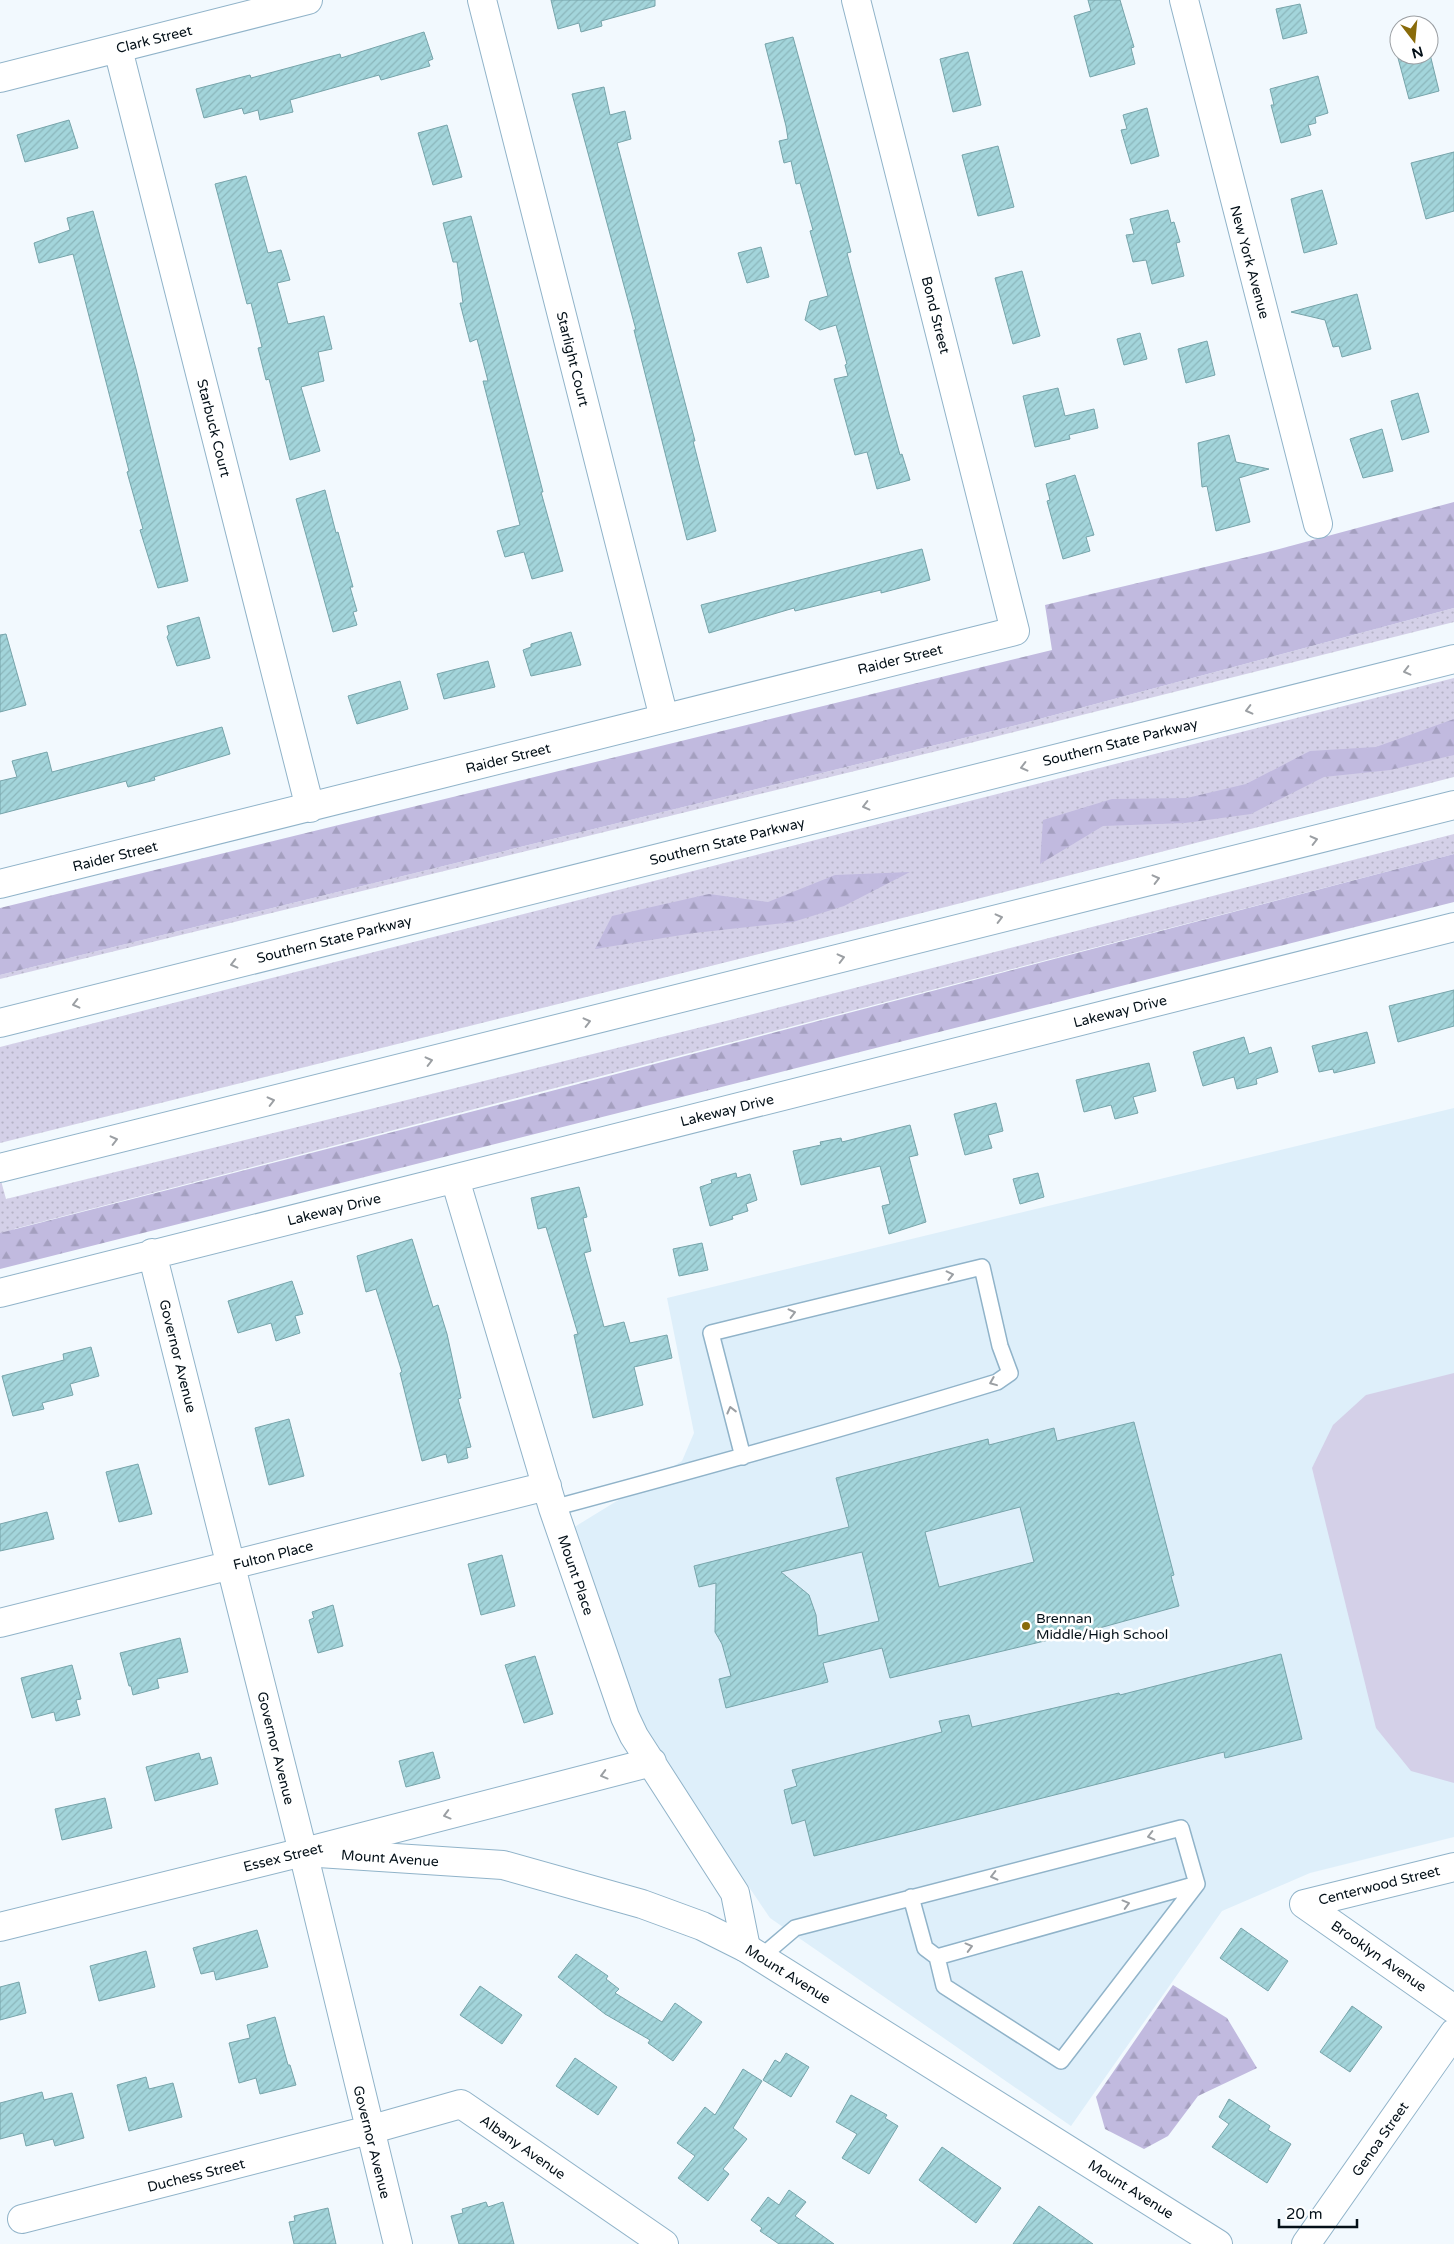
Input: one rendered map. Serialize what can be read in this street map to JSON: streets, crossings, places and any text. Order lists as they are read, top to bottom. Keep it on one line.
{"streets":{"main road":["Clark Street","New York Avenue","Bond Street","Starlight Court","Starbuck Court","Raider Street","Southern State Parkway","Lakeway Drive","Governor Avenue","Fulton Place","Mount Place","Essex Street","Mount Avenue","Centerwood Street","Brooklyn Avenue","Genoa Street","Albany Avenue","Duchess Street"]},"crossings":[["Clark Street","Starbuck Court"],["Bond Street","Raider Street"],["Starlight Court","Raider Street"],["Starbuck Court","Raider Street"],["Lakeway Drive","Governor Avenue"],["Lakeway Drive","Mount Place"],["Governor Avenue","Fulton Place"],["Governor Avenue","Essex Street"],["Governor Avenue","Mount Avenue"],["Governor Avenue","Albany Avenue"],["Governor Avenue","Duchess Street"],["Fulton Place","Mount Place"],["Mount Place","Essex Street"],["Mount Place","Mount Avenue"],["Essex Street","Mount Avenue"],["Centerwood Street","Brooklyn Avenue"],["Albany Avenue","Duchess Street"]],"one_way":["Essex Street"],"places":["Brennan Middle/High School"],"scale_bar":"20 m","north":"bottom"}
